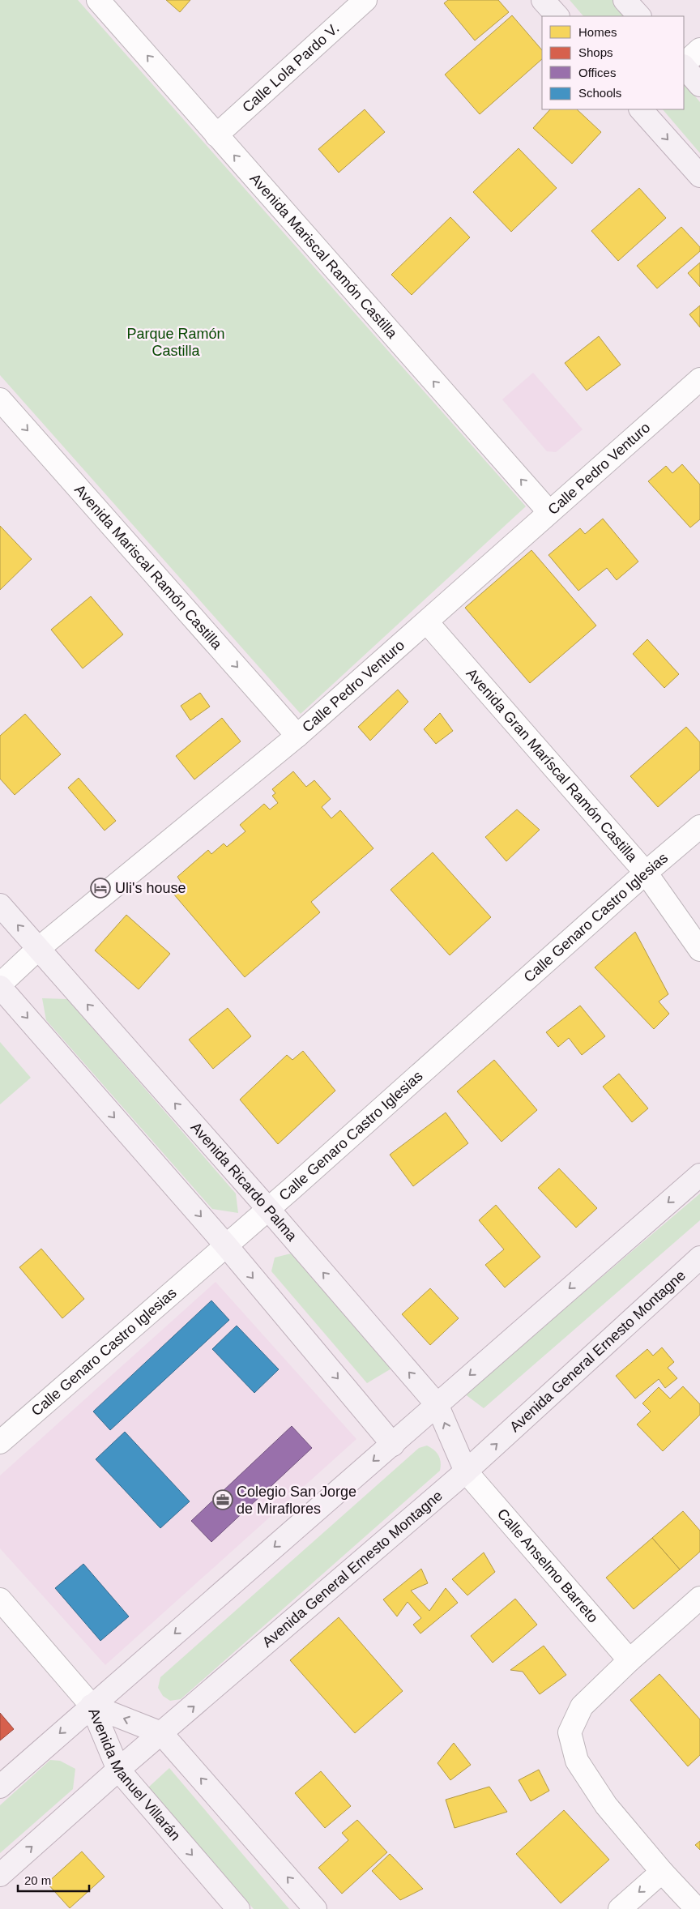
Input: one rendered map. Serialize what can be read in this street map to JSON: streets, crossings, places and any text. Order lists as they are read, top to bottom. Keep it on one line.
{"streets":{"main road":["Avenida Ricardo Palma","Avenida General Ernesto Montagne","Avenida Manuel Villarán"],"street":["Calle Lola Pardo V.","Avenida Mariscal Ramón Castilla","Calle Pedro Venturo","Avenida Gran Maríscal Ramón Castilla","Calle Genaro Castro Iglesias","Calle Anselmo Barreto"]},"crossings":[["Calle Lola Pardo V.","Avenida Mariscal Ramón Castilla"],["Avenida Mariscal Ramón Castilla","Calle Pedro Venturo"],["Calle Pedro Venturo","Avenida Gran Maríscal Ramón Castilla"],["Calle Pedro Venturo","Avenida Ricardo Palma"],["Avenida Gran Maríscal Ramón Castilla","Calle Genaro Castro Iglesias"],["Calle Genaro Castro Iglesias","Avenida Ricardo Palma"],["Avenida Ricardo Palma","Avenida General Ernesto Montagne"],["Avenida Ricardo Palma","Calle Anselmo Barreto"],["Avenida General Ernesto Montagne","Calle Anselmo Barreto"],["Avenida General Ernesto Montagne","Avenida Manuel Villarán"]],"parks":["Parque Ramón Castilla"],"places":{"hotel":["Uli's house"],"office":["Colegio San Jorge de Miraflores"]},"legend":["Homes","Shops","Offices","Schools"],"scale_bar":"20 m"}
